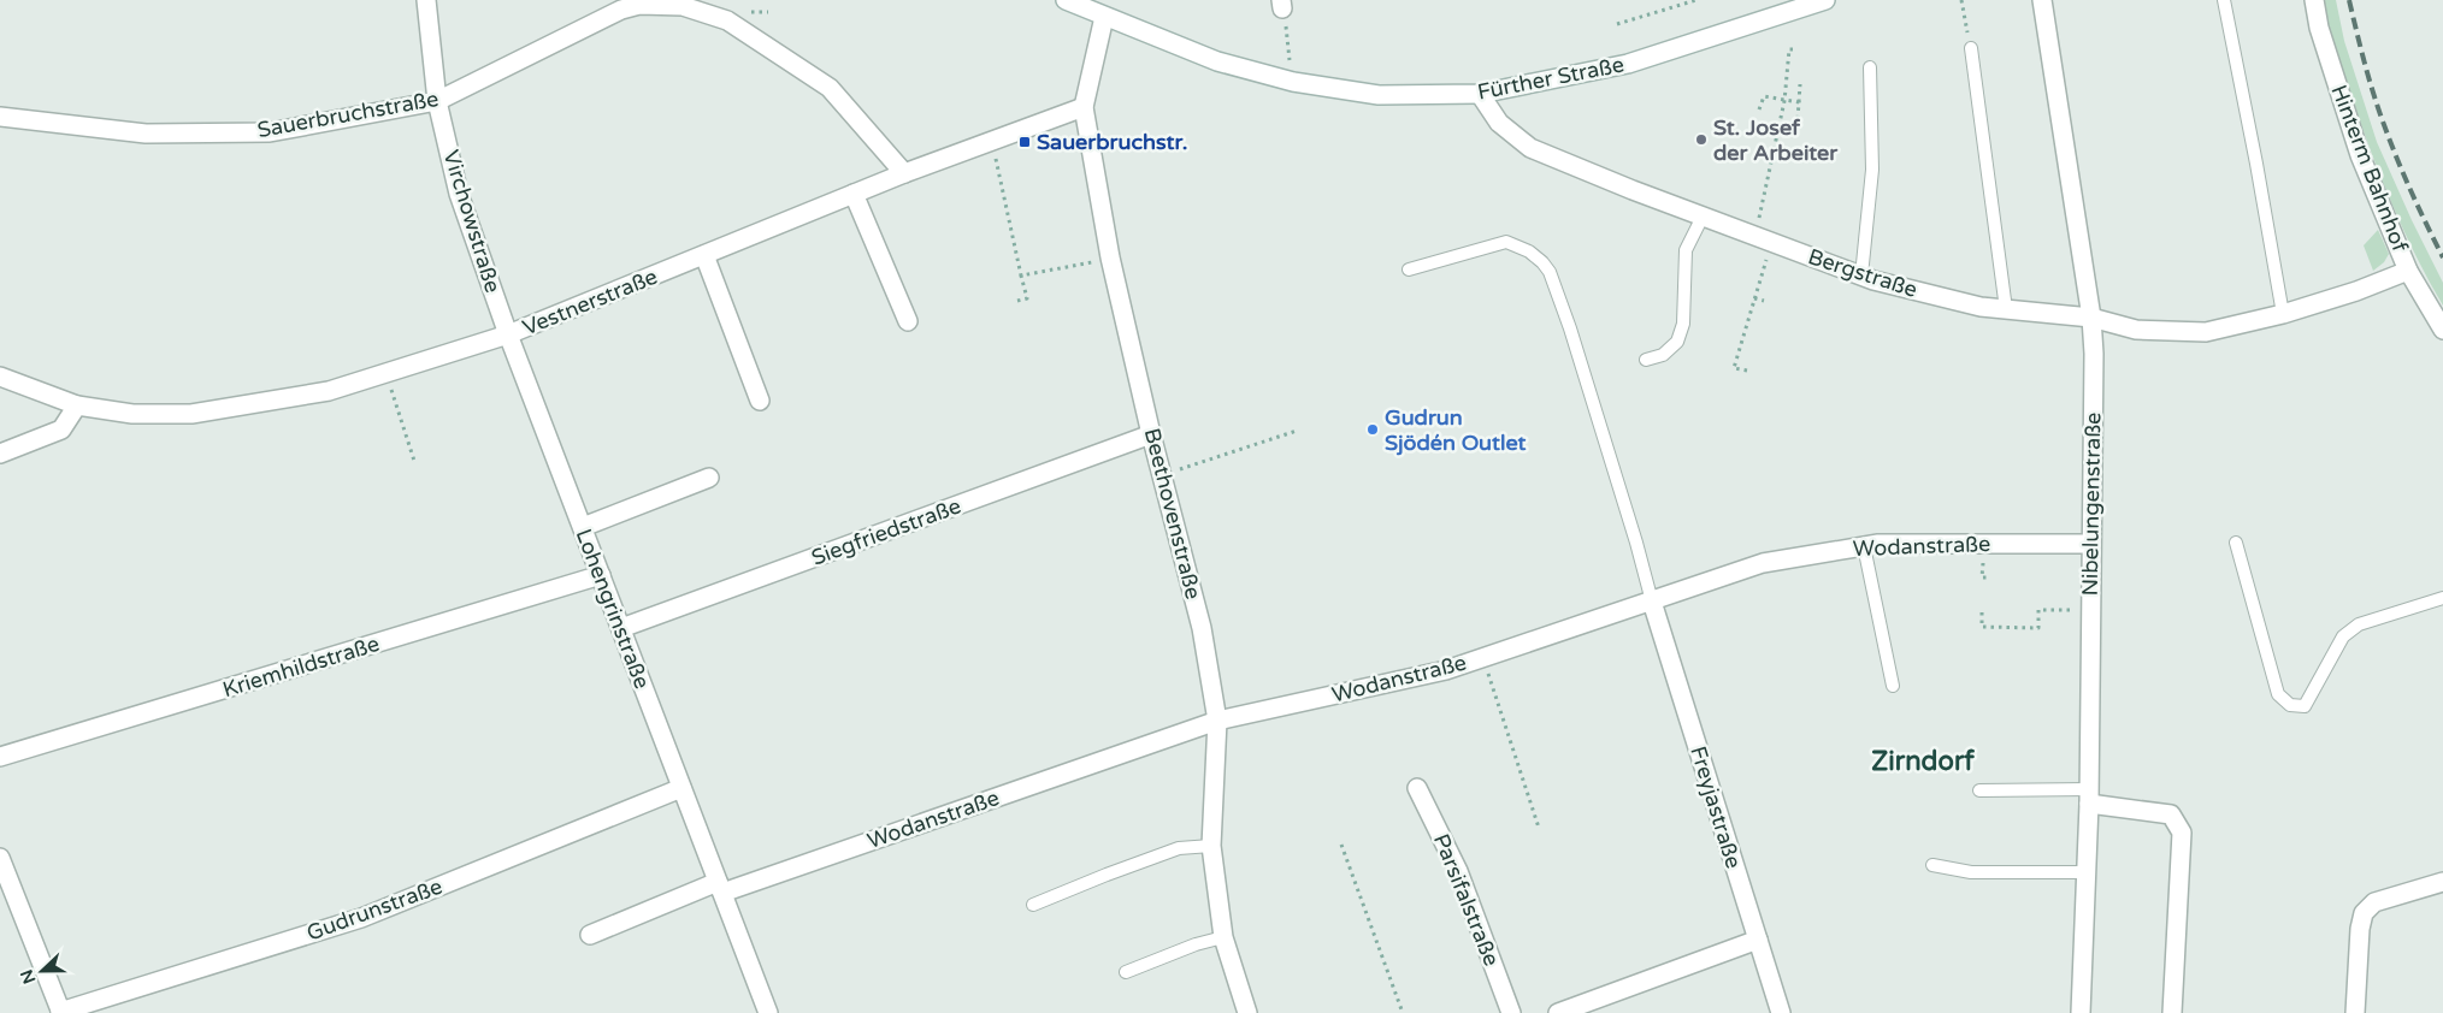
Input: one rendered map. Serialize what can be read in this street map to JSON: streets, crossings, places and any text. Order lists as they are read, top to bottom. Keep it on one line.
{"streets":{"street":["Fürther Straße","Sauerbruchstraße","Hinterm Bahnhof","Virchowstraße","Bergstraße","Vestnerstraße","Nibelungenstraße","Beethovenstraße","Siegfriedstraße","Wodanstraße","Lohengrinstraße","Kriemhildstraße","Freyjastraße","Parsifalstraße","Gudrunstraße"]},"crossings":[["Fürther Straße","Bergstraße"],["Fürther Straße","Beethovenstraße"],["Sauerbruchstraße","Virchowstraße"],["Sauerbruchstraße","Vestnerstraße"],["Hinterm Bahnhof","Bergstraße"],["Virchowstraße","Vestnerstraße"],["Virchowstraße","Lohengrinstraße"],["Bergstraße","Nibelungenstraße"],["Vestnerstraße","Beethovenstraße"],["Vestnerstraße","Lohengrinstraße"],["Nibelungenstraße","Wodanstraße"],["Beethovenstraße","Siegfriedstraße"],["Beethovenstraße","Wodanstraße"],["Siegfriedstraße","Lohengrinstraße"],["Wodanstraße","Lohengrinstraße"],["Wodanstraße","Freyjastraße"],["Lohengrinstraße","Kriemhildstraße"],["Lohengrinstraße","Gudrunstraße"]],"districts":["Zirndorf"],"places":{"other":["St. Josef der Arbeiter","Gudrun Sjödén Outlet"],"transit":["Sauerbruchstr."]},"north":"left"}
